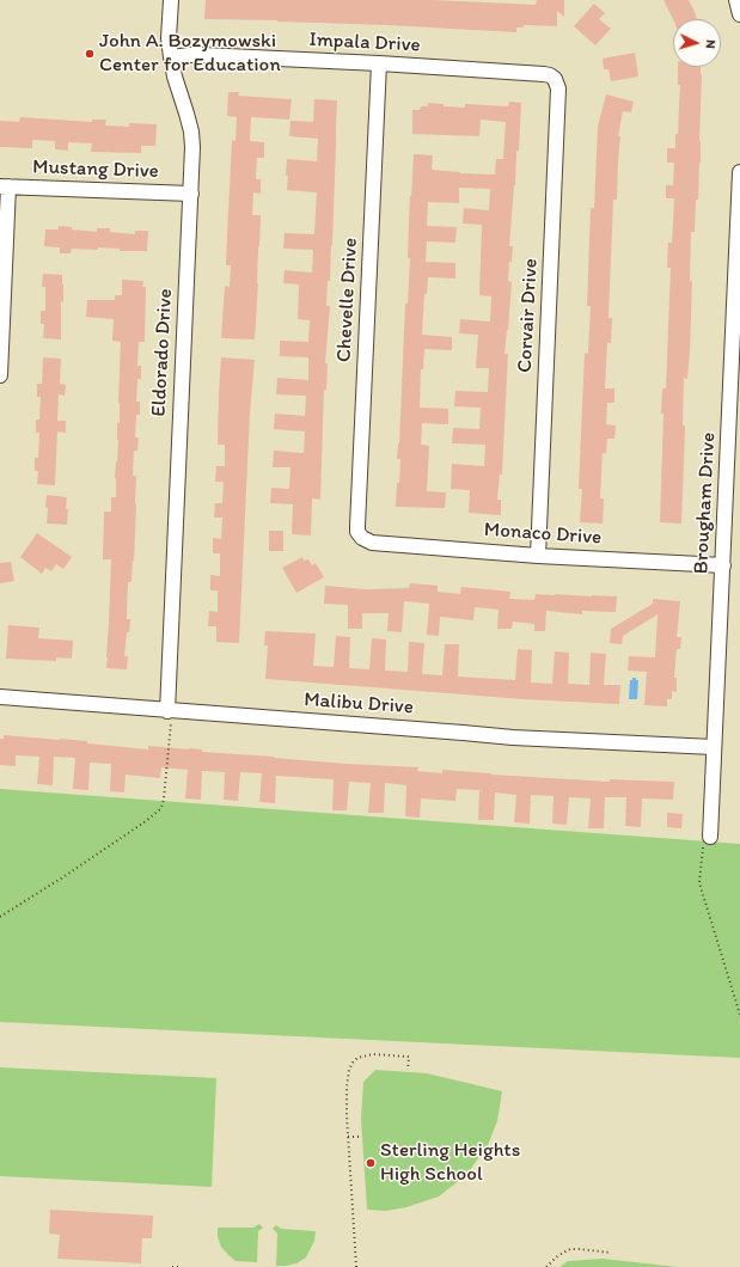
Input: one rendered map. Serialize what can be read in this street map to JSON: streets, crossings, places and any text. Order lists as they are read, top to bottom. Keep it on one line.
{"streets":{"street":["Impala Drive","Mustang Drive","Chevelle Drive","Corvair Drive","Eldorado Drive","Brougham Drive","Monaco Drive","Malibu Drive"]},"crossings":[["Impala Drive","Chevelle Drive"],["Impala Drive","Corvair Drive"],["Impala Drive","Eldorado Drive"],["Mustang Drive","Eldorado Drive"],["Chevelle Drive","Monaco Drive"],["Corvair Drive","Monaco Drive"],["Eldorado Drive","Malibu Drive"],["Brougham Drive","Monaco Drive"],["Brougham Drive","Malibu Drive"]],"places":["John A. Bozymowski Center for Education","Sterling Heights High School"],"north":"right"}
